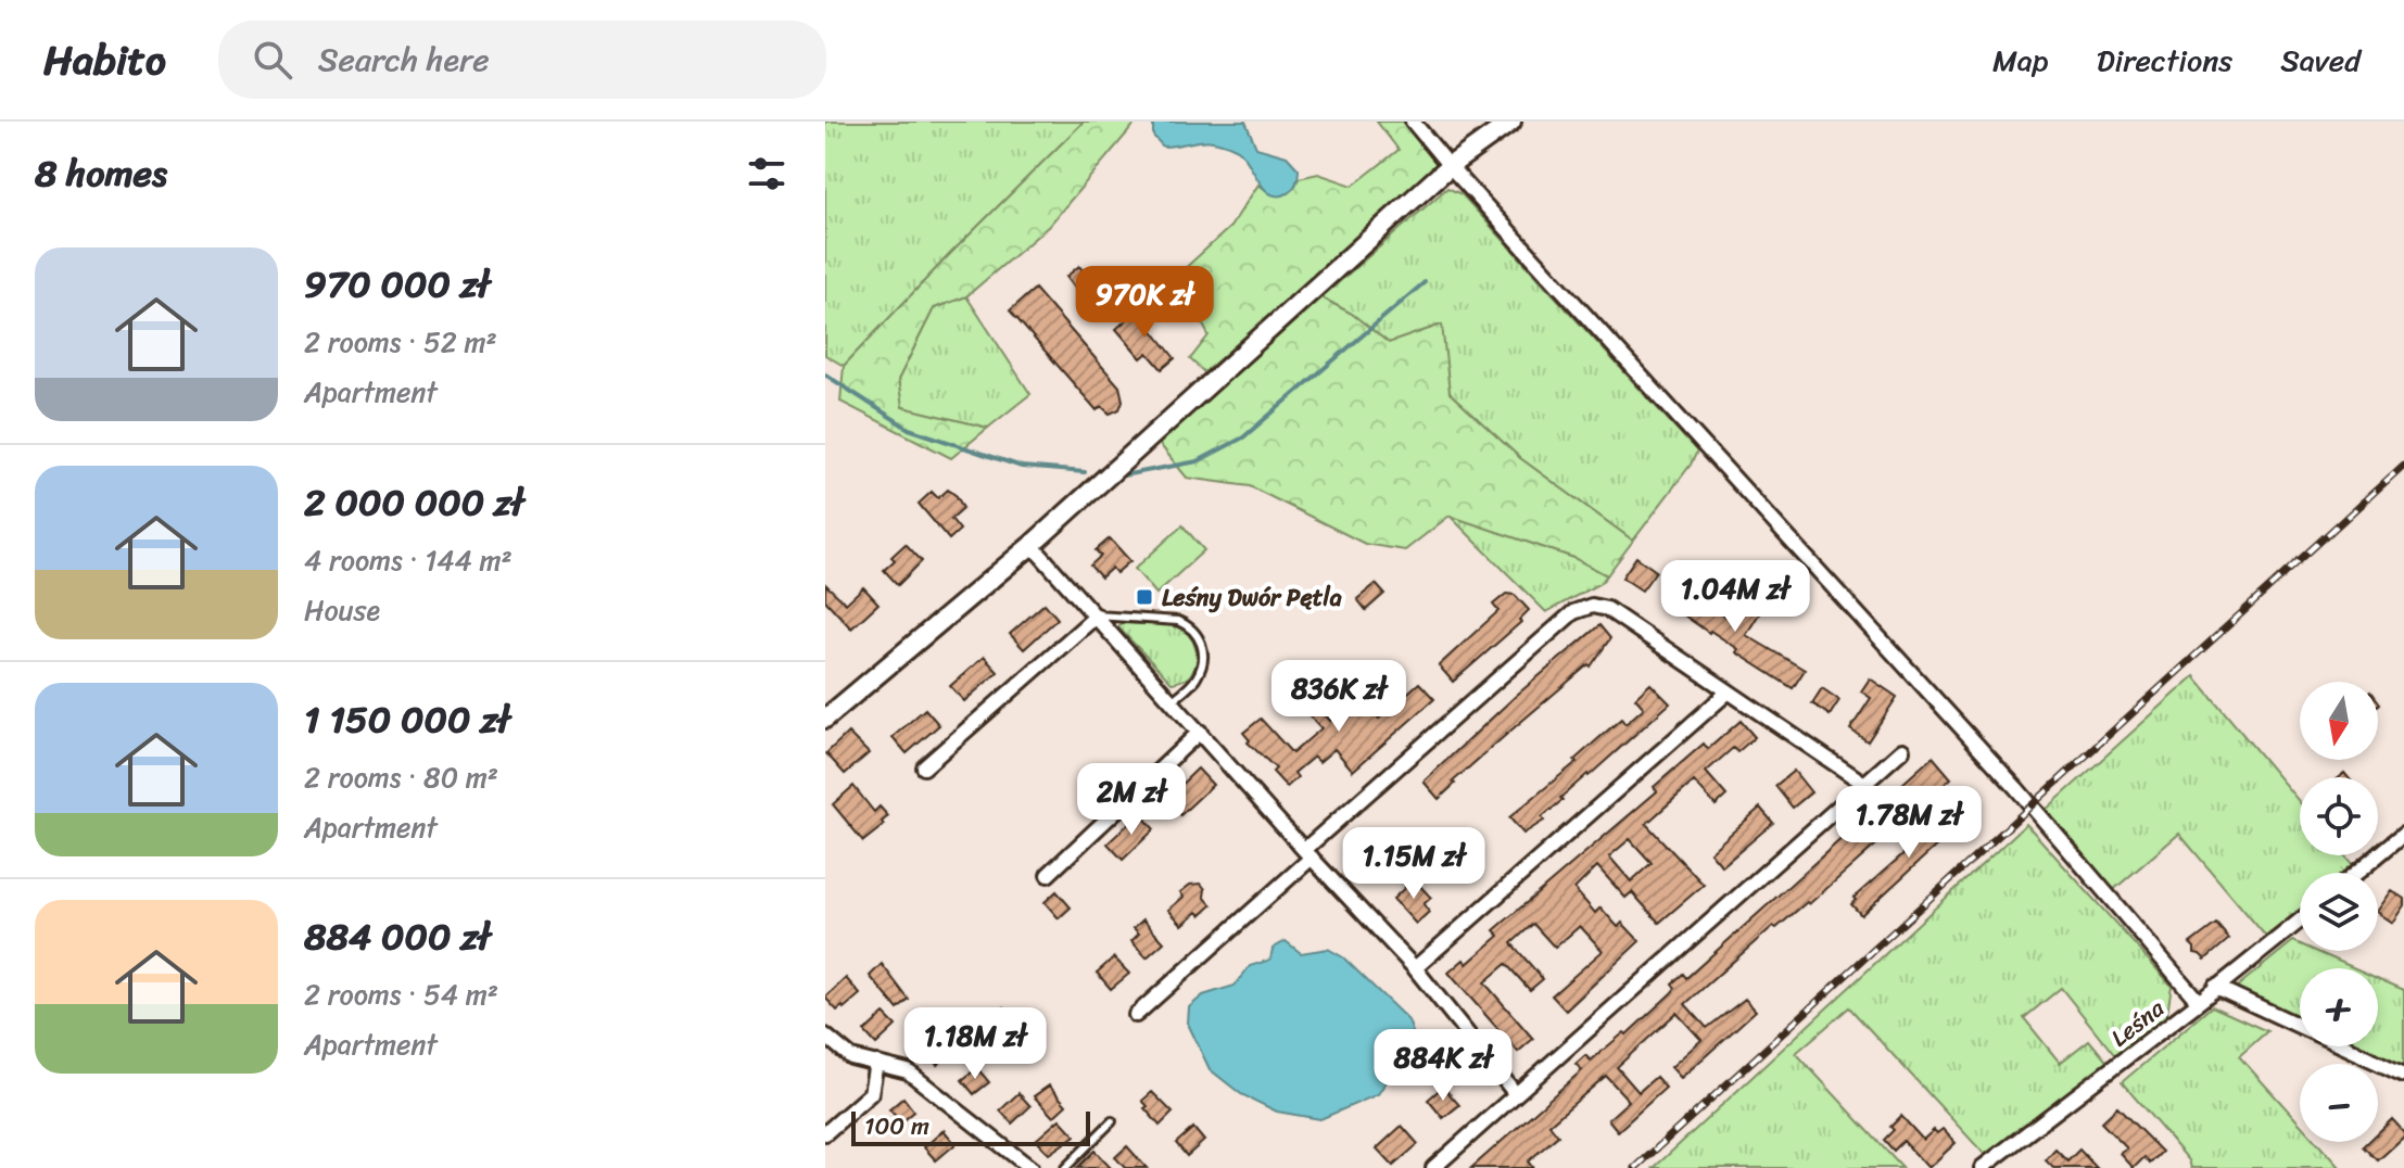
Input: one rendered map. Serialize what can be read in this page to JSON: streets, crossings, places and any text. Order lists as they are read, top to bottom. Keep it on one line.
{"streets":{"street":["Leśna"]},"places":{"transit":["Leśny Dwór Pętla"]},"scale_bar":"100 m","north":"bottom","page":{"header":"Habito","search":"Search here","nav":["Map","Directions","Saved"],"heading":"8 homes","list":[{"name":"970 000 zł","note":"2 rooms · 52 m² · Apartment"},{"name":"2 000 000 zł","note":"4 rooms · 144 m² · House"},{"name":"1 150 000 zł","note":"2 rooms · 80 m² · Apartment"},{"name":"884 000 zł","note":"2 rooms · 54 m² · Apartment"}],"price":["970K zł","1.04M zł","836K zł","2M zł","1.78M zł","1.15M zł","1.18M zł","884K zł"],"map_buttons":["+","−"],"scale":"100 m"}}
